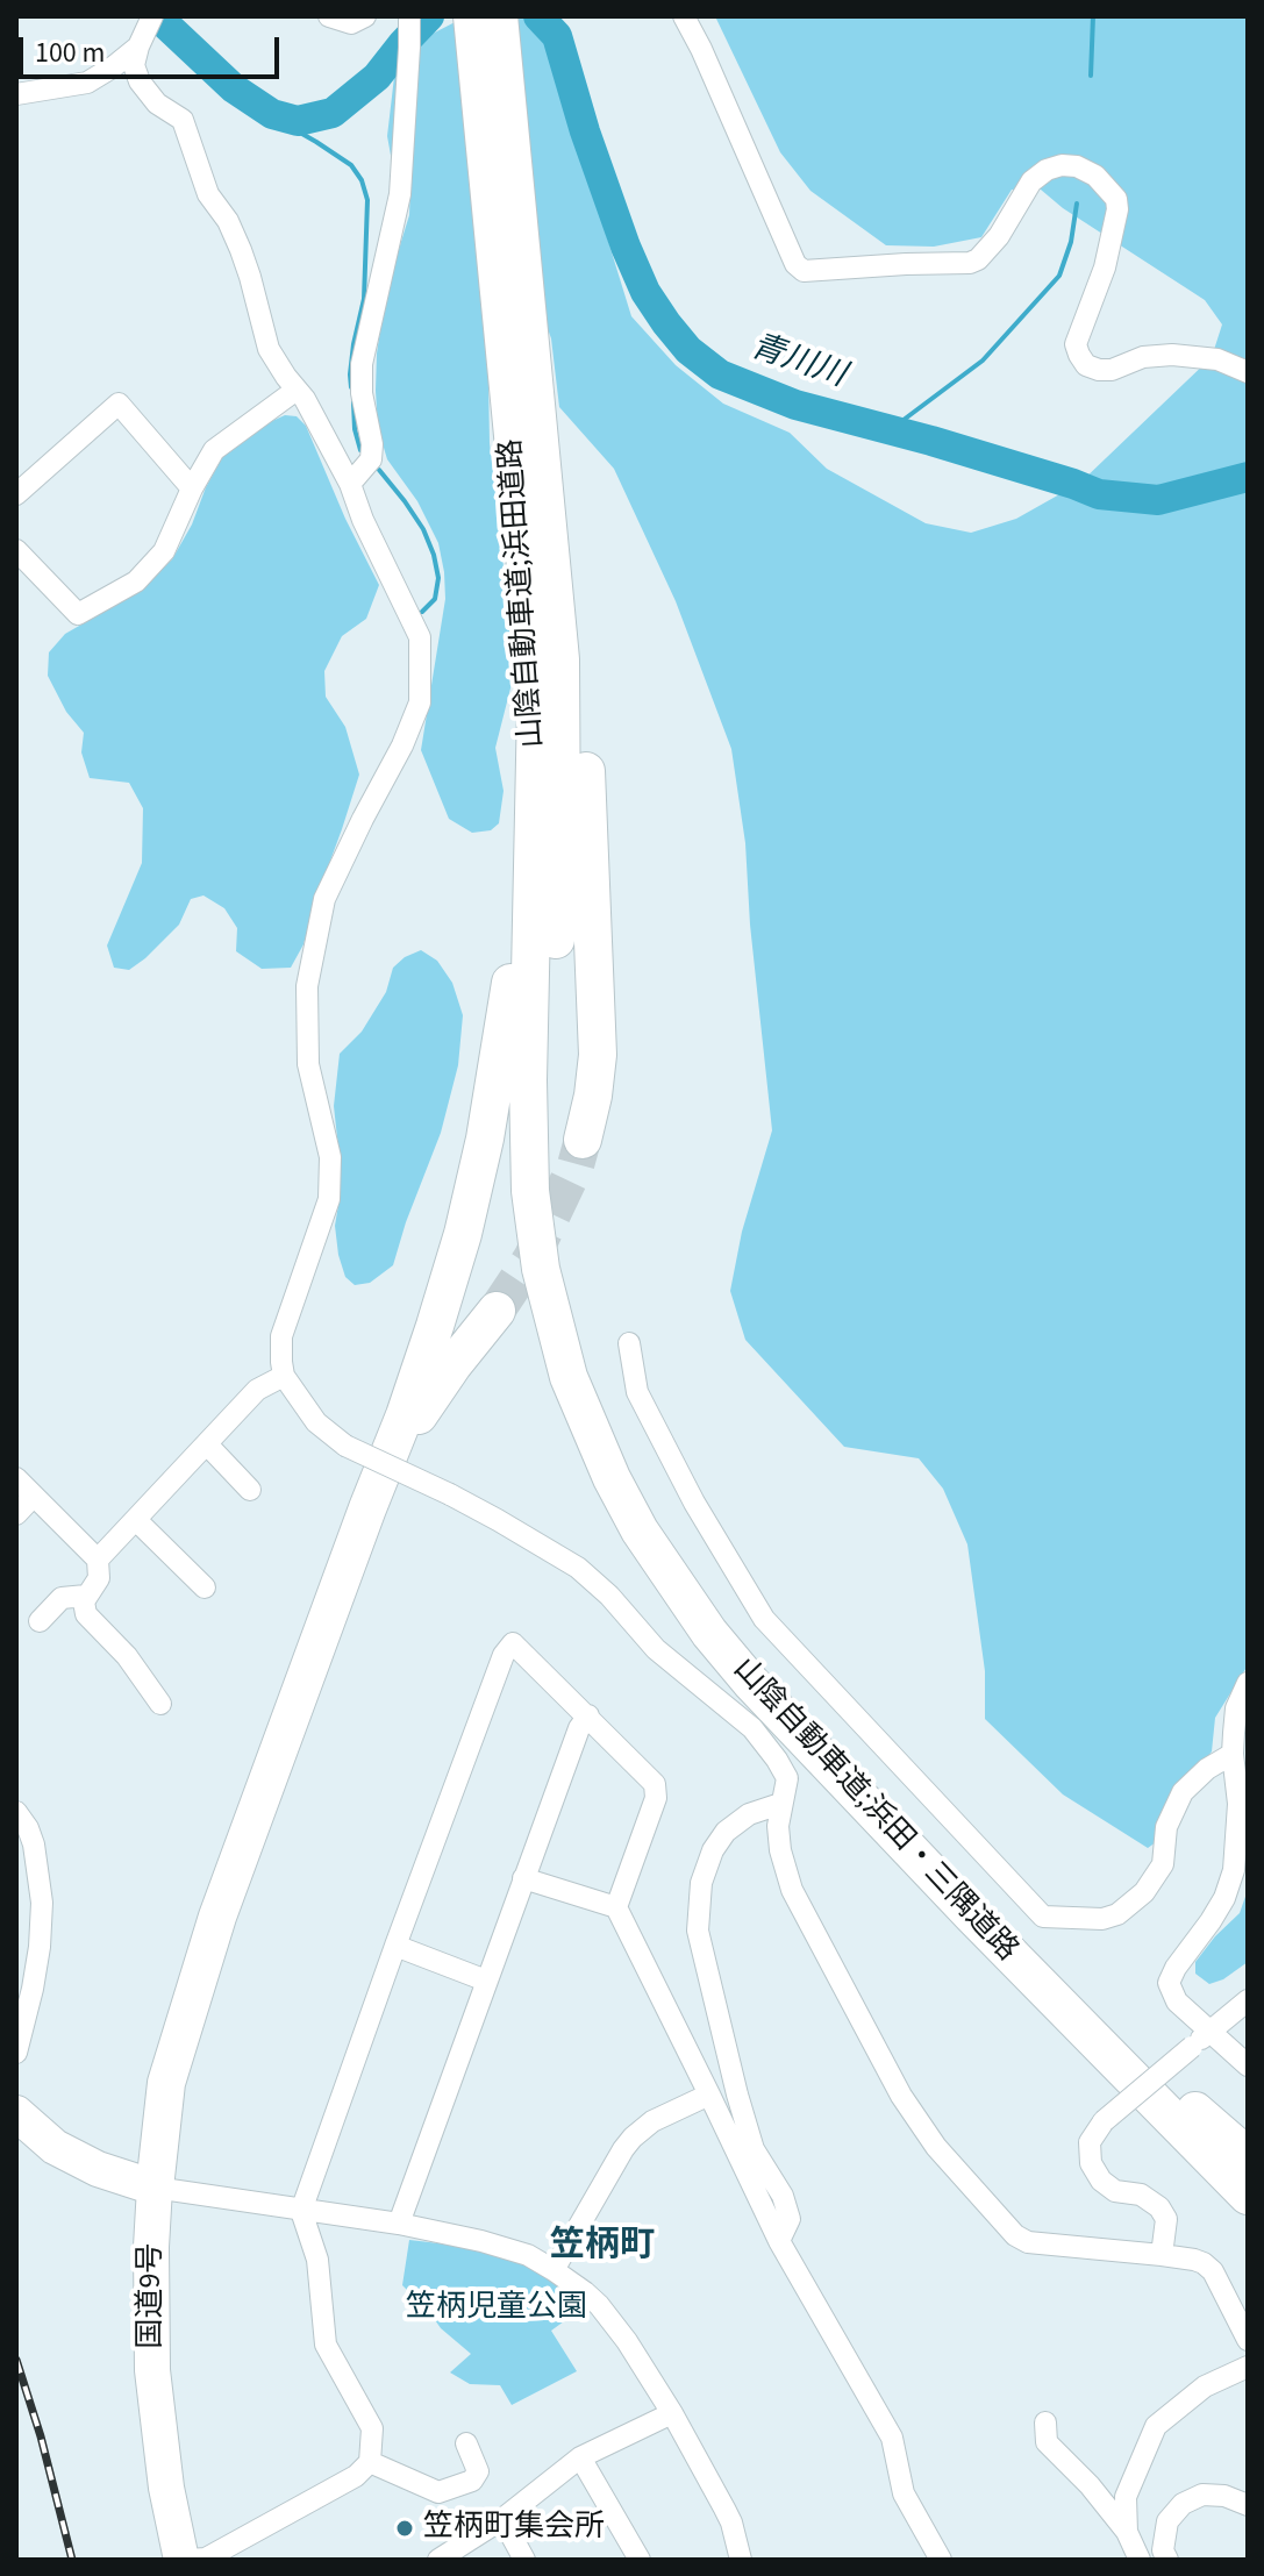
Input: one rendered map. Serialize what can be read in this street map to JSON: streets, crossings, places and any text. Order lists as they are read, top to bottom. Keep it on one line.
{"streets":{"highway":["山陰自動車道;浜田道路","山陰自動車道;浜田・三隅道路","国道9号"]},"crossings":[["山陰自動車道;浜田道路","山陰自動車道;浜田・三隅道路"]],"districts":["笠柄町"],"water":["青川川"],"parks":["笠柄児童公園"],"places":["笠柄町集会所"],"scale_bar":"100 m"}
